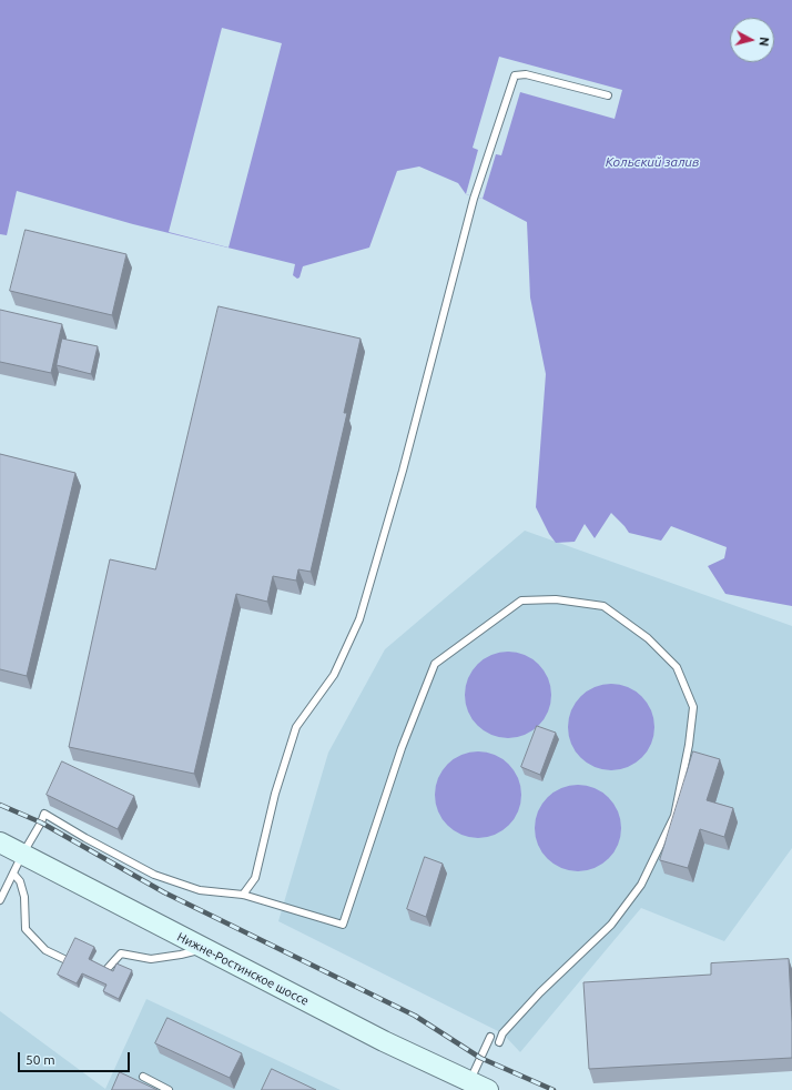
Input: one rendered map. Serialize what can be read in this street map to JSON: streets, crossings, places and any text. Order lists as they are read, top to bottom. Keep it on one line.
{"streets":{"street":["Нижне-Ростинское шоссе"]},"water":["Кольский залив"],"scale_bar":"50 m","north":"right"}
